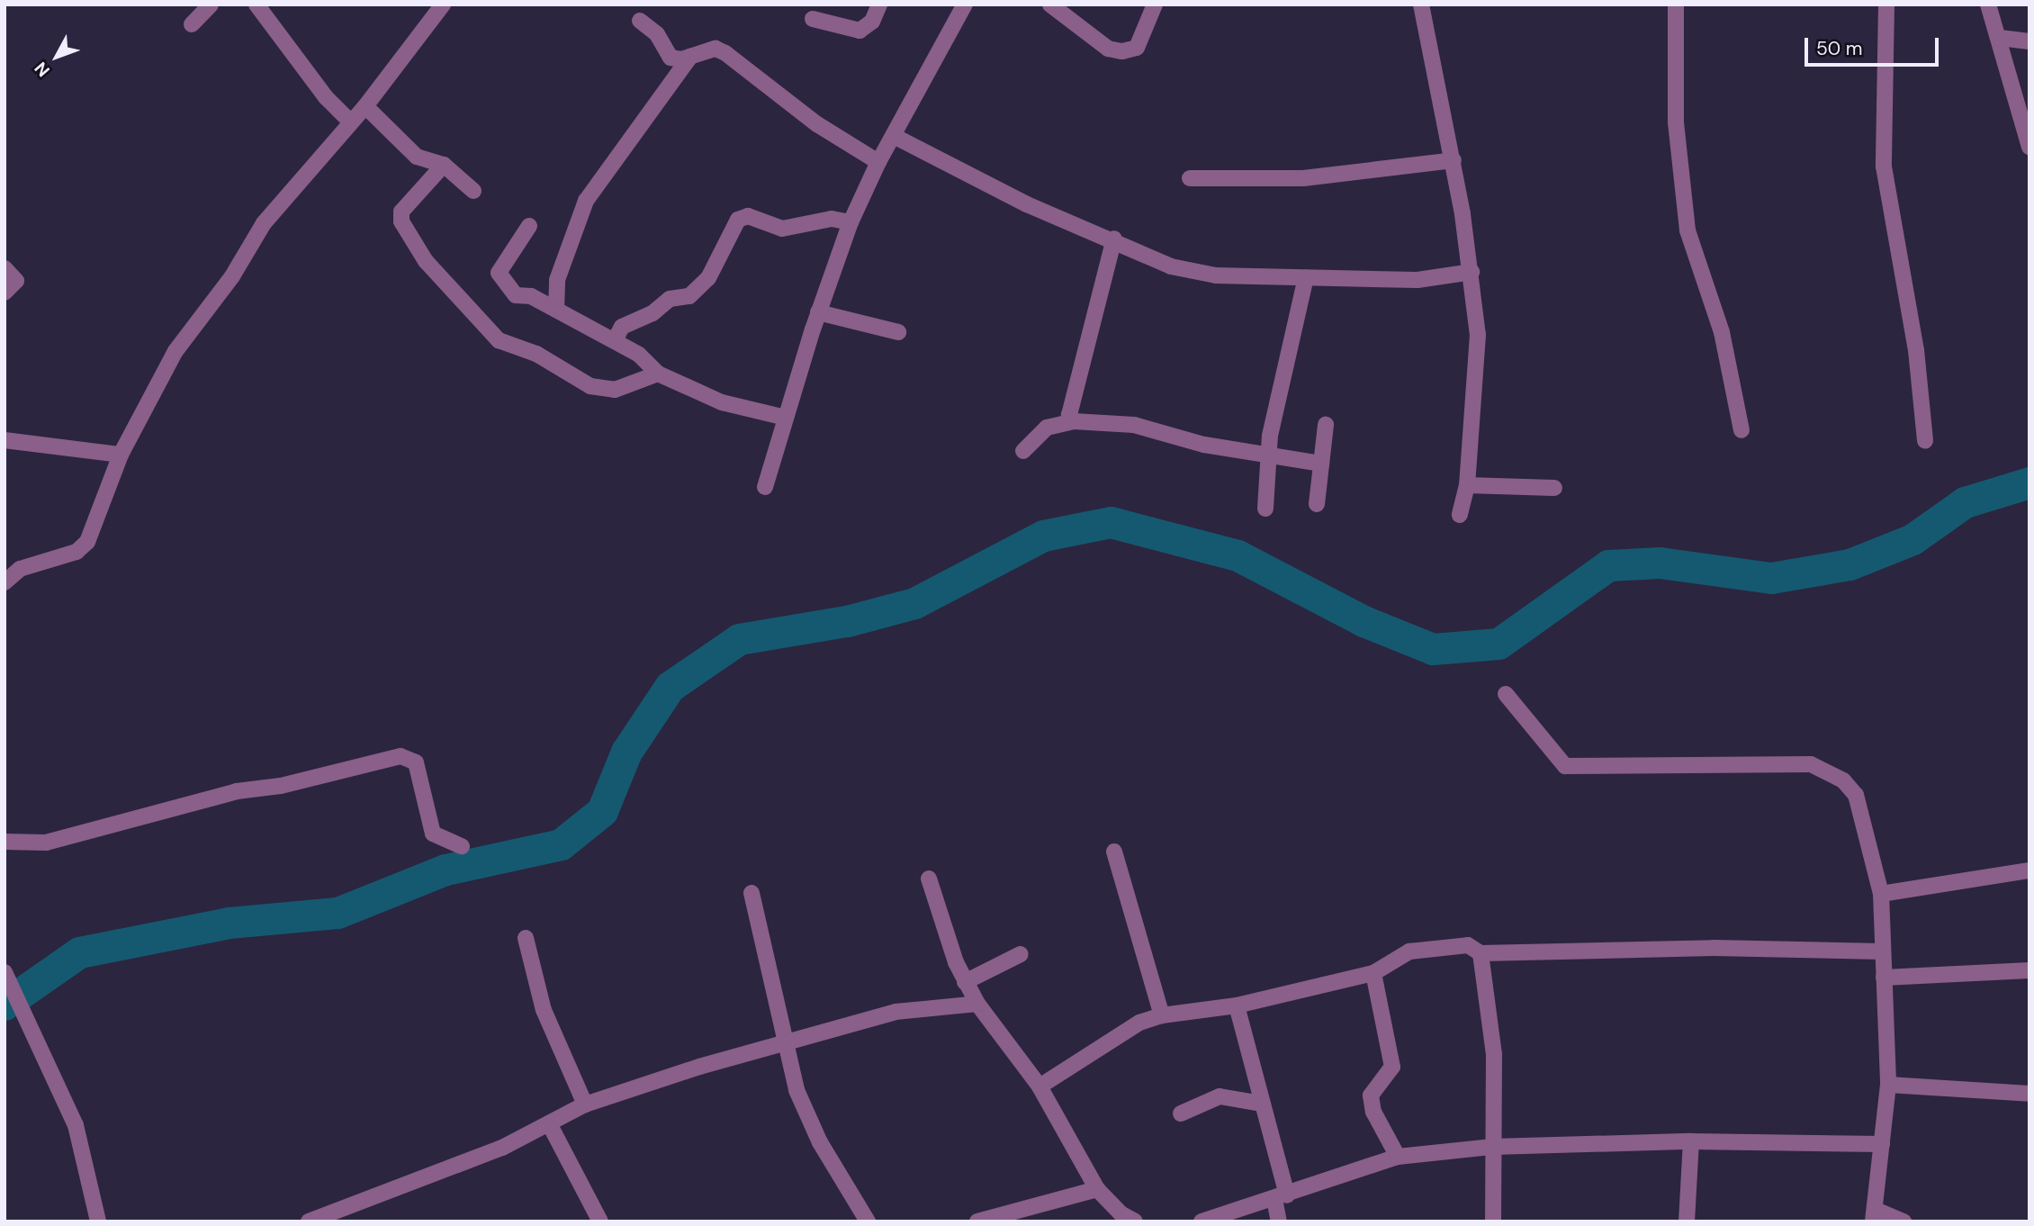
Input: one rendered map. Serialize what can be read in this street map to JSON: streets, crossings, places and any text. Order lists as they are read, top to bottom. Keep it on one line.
{"scale_bar":"50 m","north":"bottom left"}
